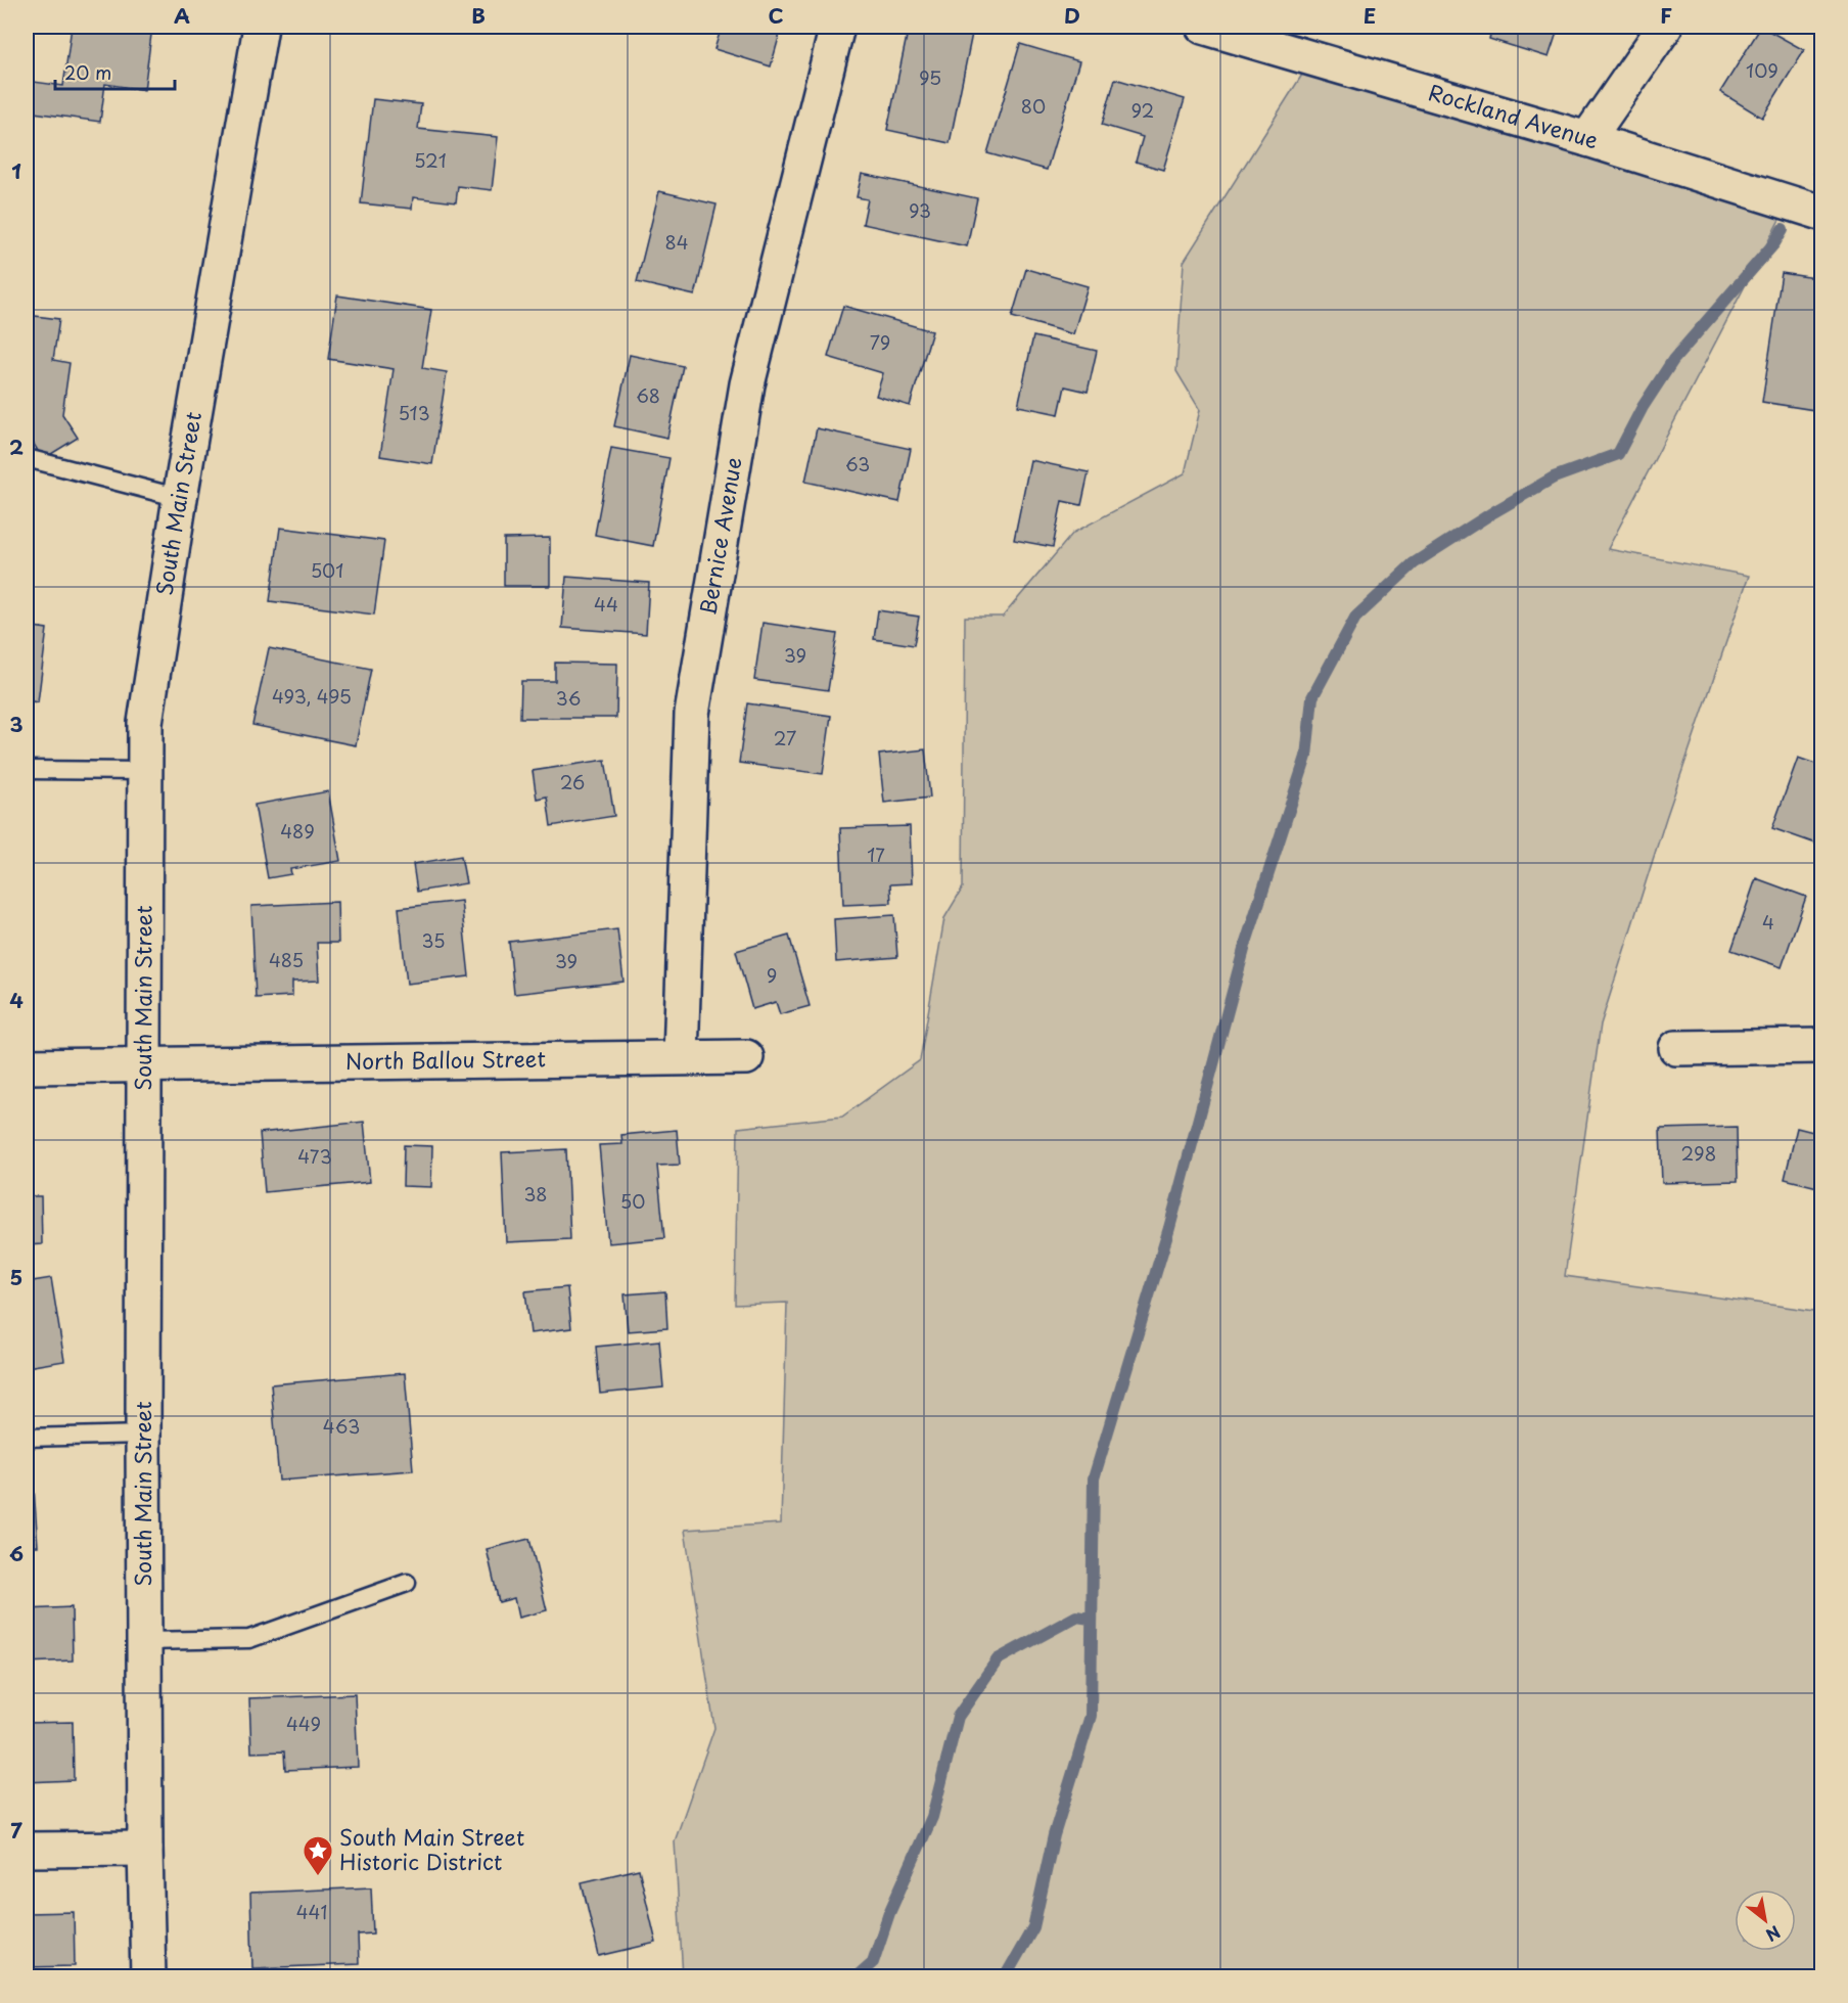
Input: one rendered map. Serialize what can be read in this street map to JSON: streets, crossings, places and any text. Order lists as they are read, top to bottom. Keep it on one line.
{"streets":{"street":["Rockland Avenue","South Main Street","Bernice Avenue","North Ballou Street"]},"crossings":[["South Main Street","North Ballou Street"],["Bernice Avenue","North Ballou Street"]],"places":{"place":["South Main Street Historic District"]},"house_numbers":["109","95","80","92","521","93","84","79","68","513","63","501","44","39","493, 495","36","27","26","489","17","4","35","485","39","9","298","473","38","50","463","449","441"],"scale_bar":"20 m","north":"bottom right","grid":{"columns":["A","B","C","D","E","F"],"rows":["1","2","3","4","5","6","7"]}}
